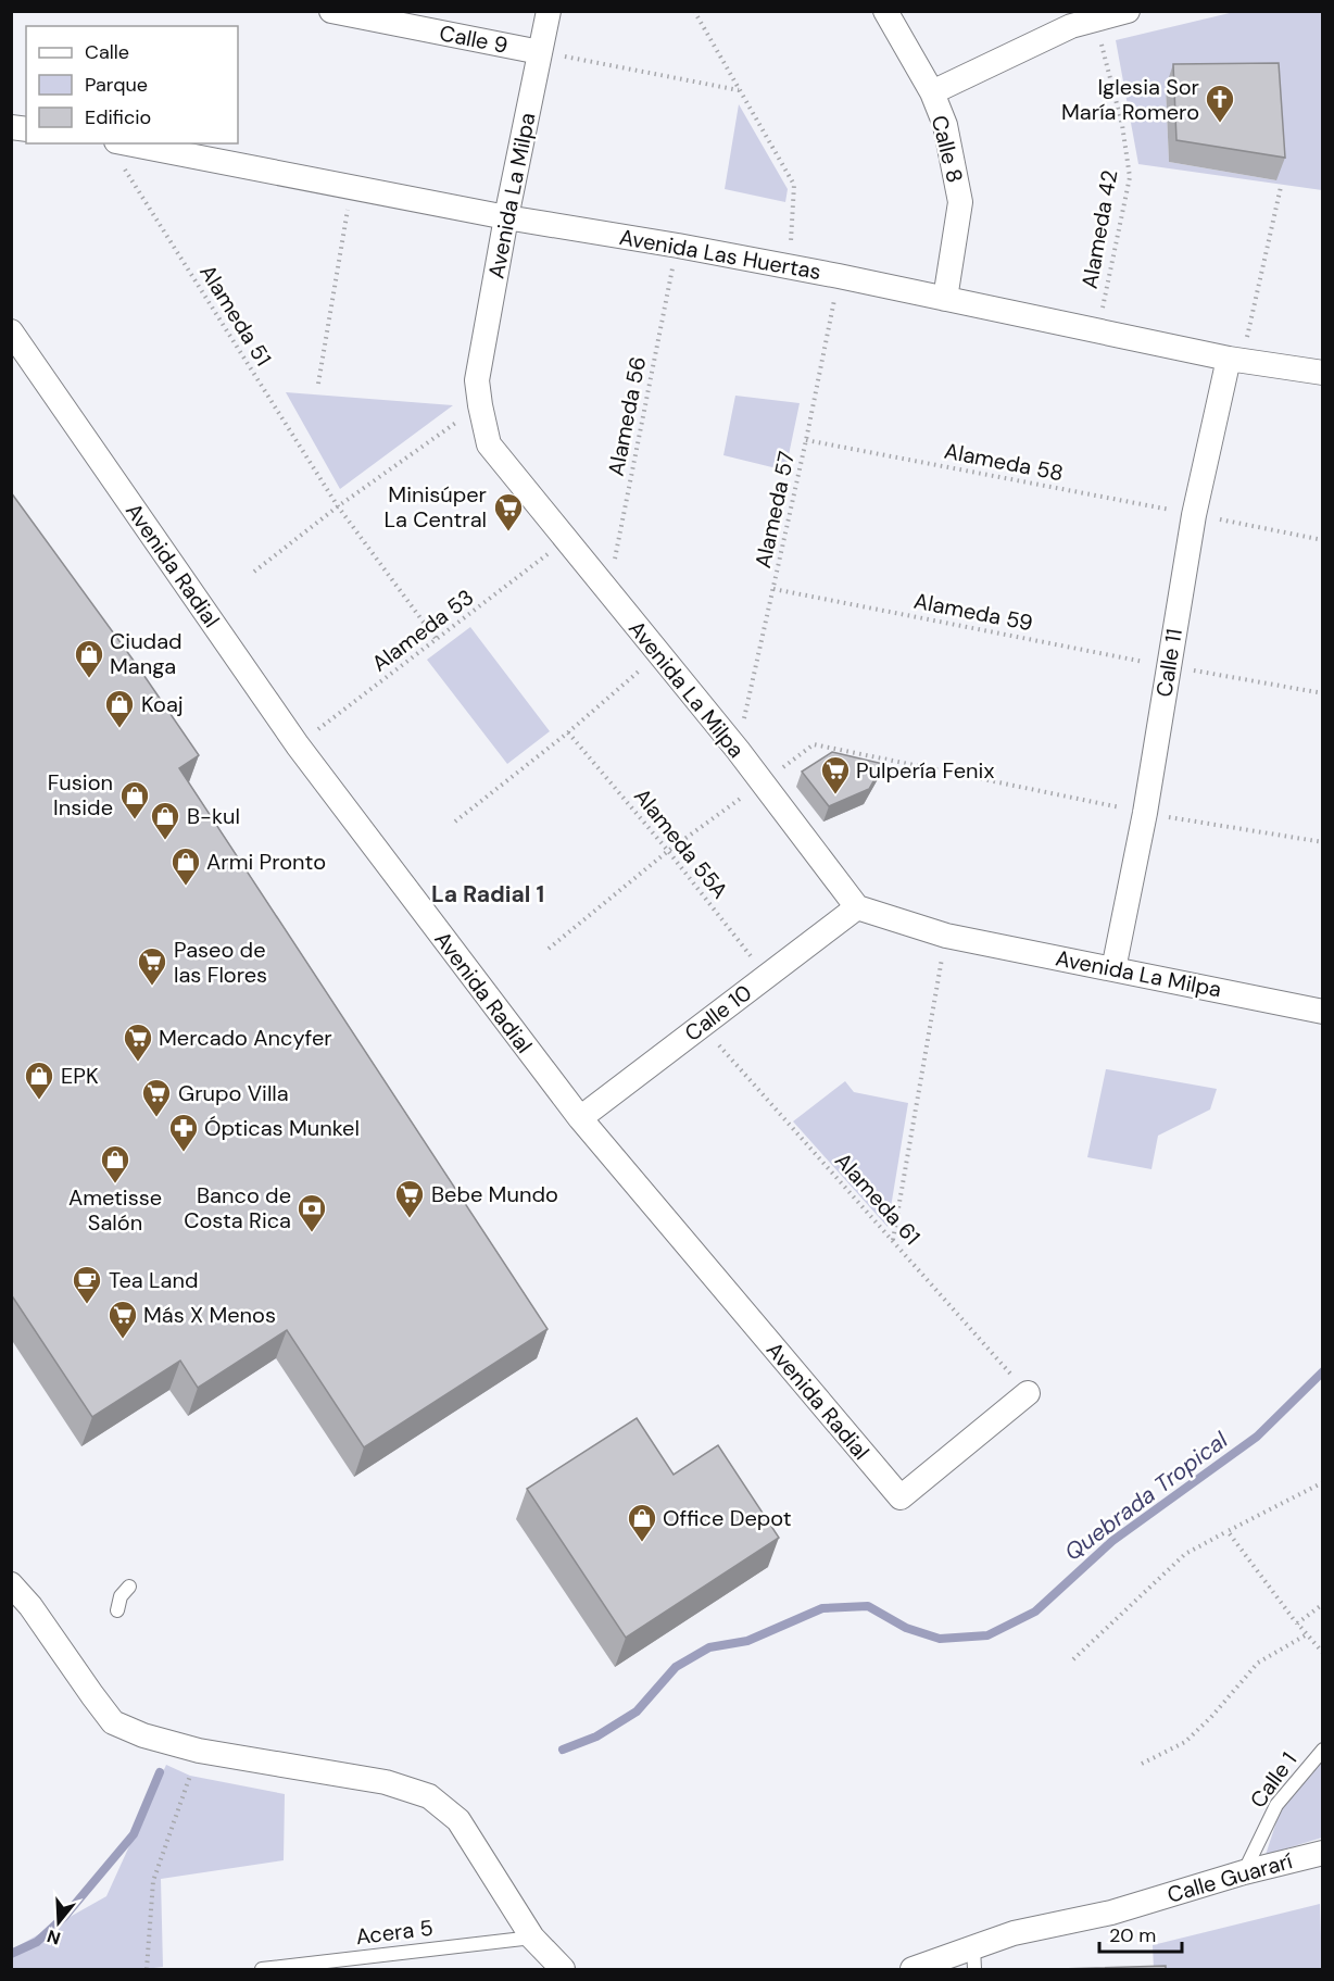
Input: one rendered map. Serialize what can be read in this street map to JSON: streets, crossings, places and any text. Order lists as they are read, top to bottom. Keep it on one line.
{"streets":{"street":["Calle 9","Calle 8","Avenida La Milpa","Avenida Las Huertas","Avenida Radial","Calle 11","Calle 10","Calle Guararí"],"lane":["Calle 1","Acera 5"],"path":["Alameda 42","Alameda 51","Alameda 56","Alameda 58","Alameda 57","Alameda 59","Alameda 53","Alameda 55A","Alameda 61"]},"crossings":[["Calle 9","Avenida La Milpa"],["Calle 8","Avenida Las Huertas"],["Avenida La Milpa","Avenida Las Huertas"],["Avenida La Milpa","Alameda 56"],["Avenida La Milpa","Alameda 57"],["Avenida La Milpa","Alameda 53"],["Avenida La Milpa","Calle 11"],["Avenida La Milpa","Calle 10"],["Alameda 42","Avenida Las Huertas"],["Avenida Las Huertas","Alameda 51"],["Avenida Las Huertas","Alameda 56"],["Avenida Las Huertas","Alameda 57"],["Avenida Las Huertas","Calle 11"],["Alameda 51","Alameda 53"],["Alameda 58","Alameda 57"],["Alameda 58","Calle 11"],["Alameda 57","Alameda 59"],["Avenida Radial","Alameda 53"],["Avenida Radial","Calle 10"],["Avenida Radial","Alameda 61"],["Alameda 59","Calle 11"],["Alameda 55A","Calle 10"],["Calle 10","Alameda 61"],["Calle 1","Calle Guararí"]],"districts":["La Radial 1"],"water":["Quebrada Tropical"],"places":{"church":["Iglesia Sor María Romero"],"supermarket":["Minisúper La Central","Pulpería Fenix","Paseo de las Flores","Mercado Ancyfer","Grupo Villa","Bebe Mundo","Más X Menos"],"shop":["Ciudad Manga","Koaj","Fusion Inside","B-kul","Armi Pronto","EPK","Ametisse Salón","Office Depot"],"pharmacy":["Ópticas Munkel"],"bank":["Banco de Costa Rica"],"cafe":["Tea Land"]},"legend":["Calle","Parque","Edificio"],"scale_bar":"20 m","north":"bottom"}
